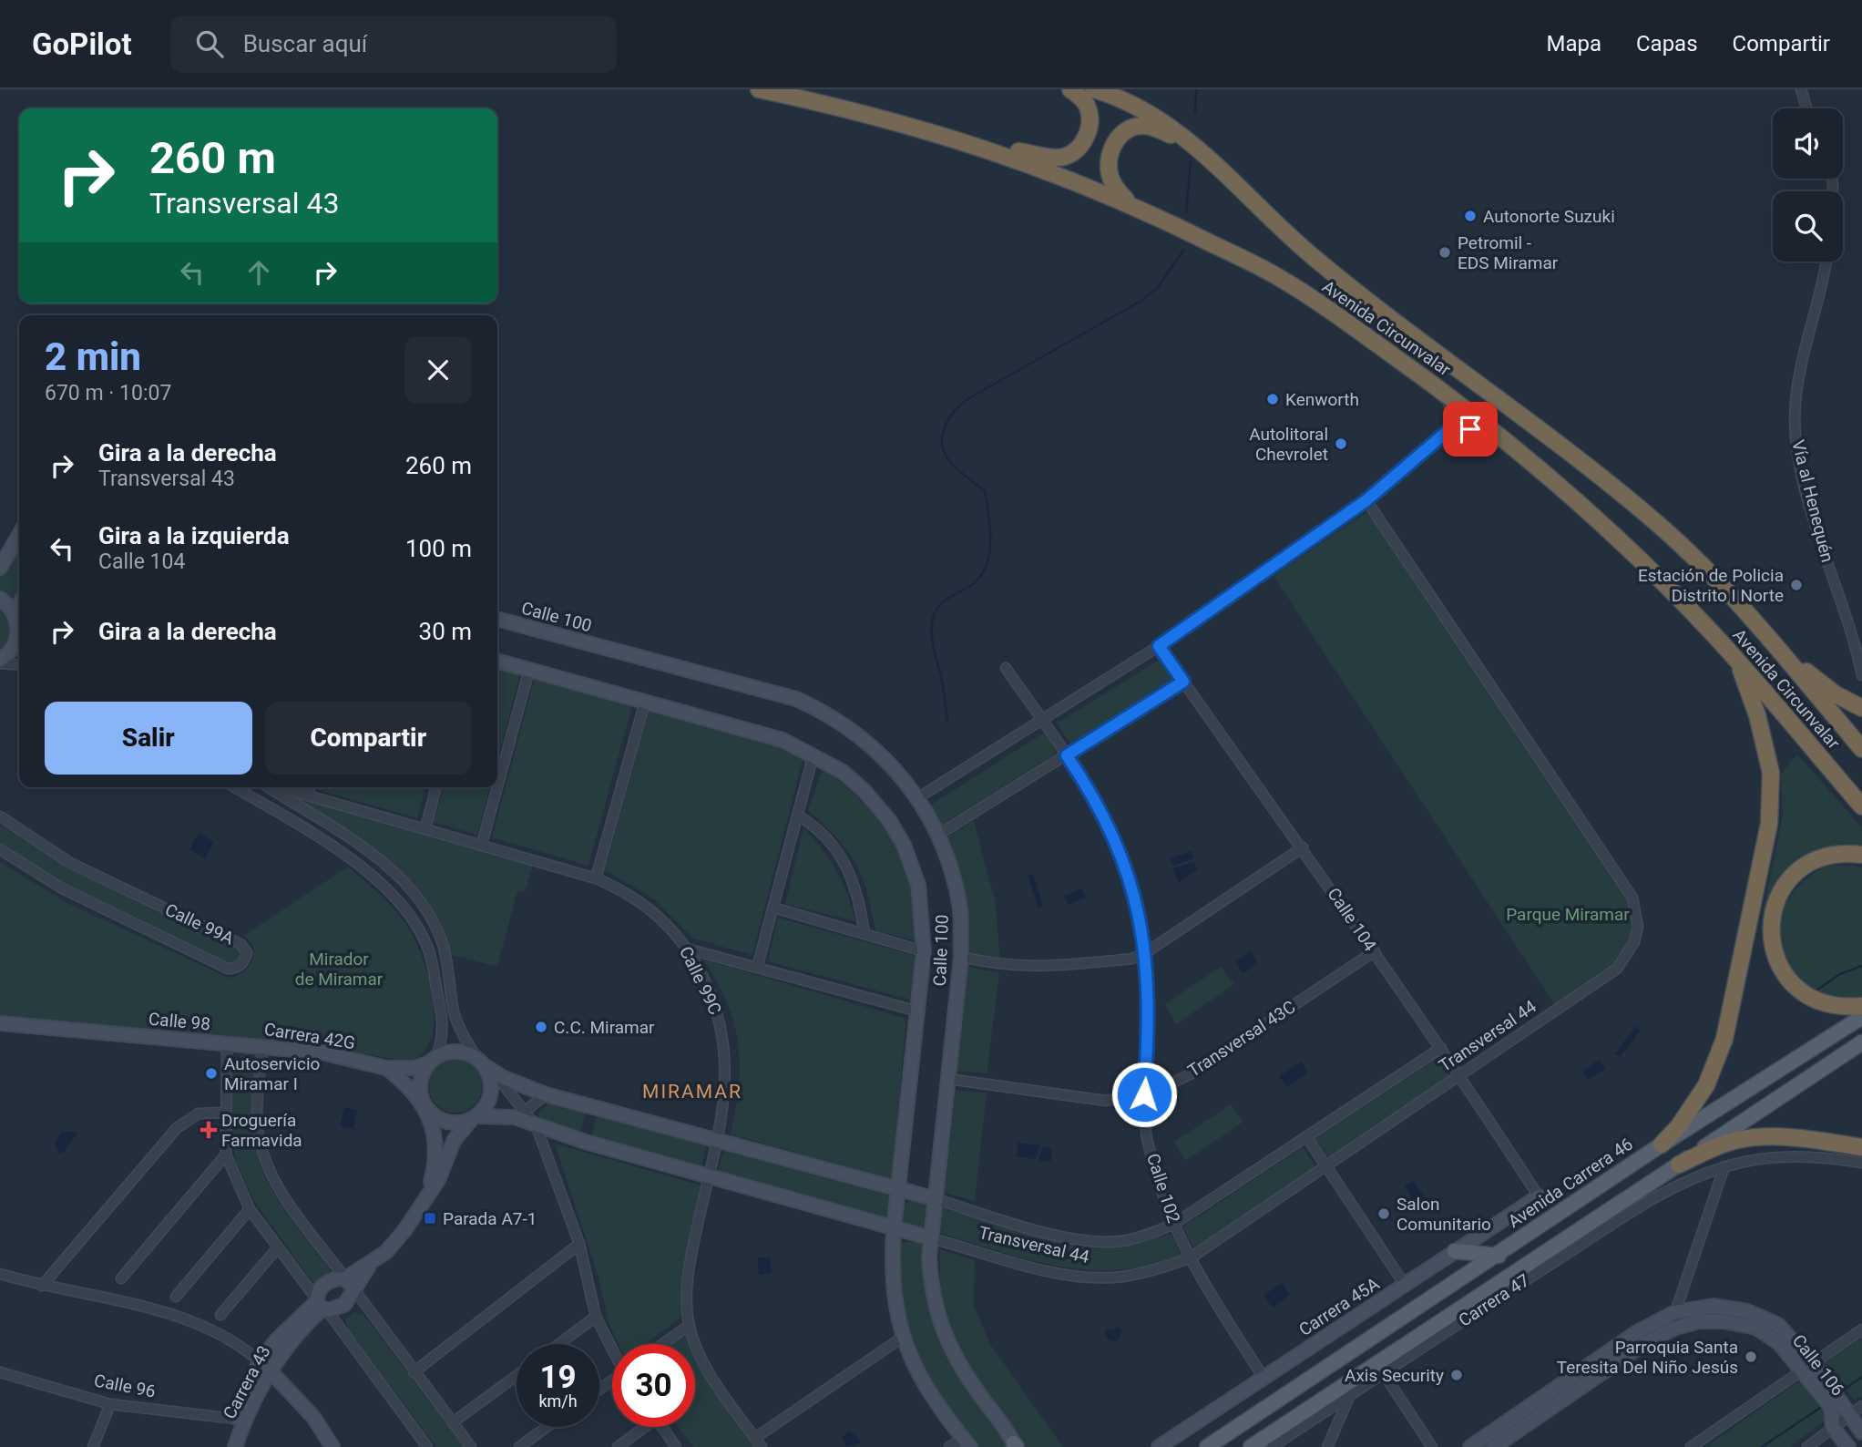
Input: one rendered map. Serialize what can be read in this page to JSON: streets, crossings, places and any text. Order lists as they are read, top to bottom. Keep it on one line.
{"streets":{"highway":["Avenida Circunvalar"],"main road":["Avenida Carrera 46"],"street":["Vía al Henequén","Calle 100","Calle 104","Calle 99A","Calle 99C","Calle 98","Carrera 42G","Transversal 44","Transversal 43C","Calle 102","Carrera 47","Carrera 45A","Calle 106","Carrera 43","Calle 96"]},"crossings":[["Calle 100","Transversal 44"],["Calle 100","Transversal 43C"],["Calle 104","Transversal 44"],["Calle 104","Transversal 43C"],["Calle 104","Carrera 45A"],["Calle 99C","Transversal 44"],["Calle 98","Carrera 42G"],["Calle 98","Carrera 43"],["Carrera 42G","Transversal 44"],["Transversal 44","Calle 102"],["Transversal 43C","Calle 102"],["Calle 102","Carrera 45A"],["Carrera 43","Calle 96"]],"districts":["MIRAMAR"],"parks":["Parque Miramar","Mirador de Miramar"],"places":{"other":["Autonorte Suzuki","Petromil - EDS Miramar","Kenworth","Autolitoral Chevrolet","Estación de Policia Distrito I Norte","C.C. Miramar","Autoservicio Miramar I","Salon Comunitario","Parroquia Santa Teresita Del Niño Jesús","Axis Security"],"health":["Droguería Farmavida"],"transit":["Parada A7-1"]},"page":{"header":"GoPilot","search":"Buscar aquí","nav":["Mapa","Capas","Compartir"],"turn":["260 m","Transversal 43"],"heading":["2 min","670 m · 10:07"],"list":[{"name":"Gira a la derecha","note":"Transversal 43","value":"260 m"},{"name":"Gira a la izquierda","note":"Calle 104","value":"100 m"},{"name":"Gira a la derecha","value":"30 m"}],"buttons":["Salir","Compartir"],"speed":"19 km/h","limit":"30"}}
